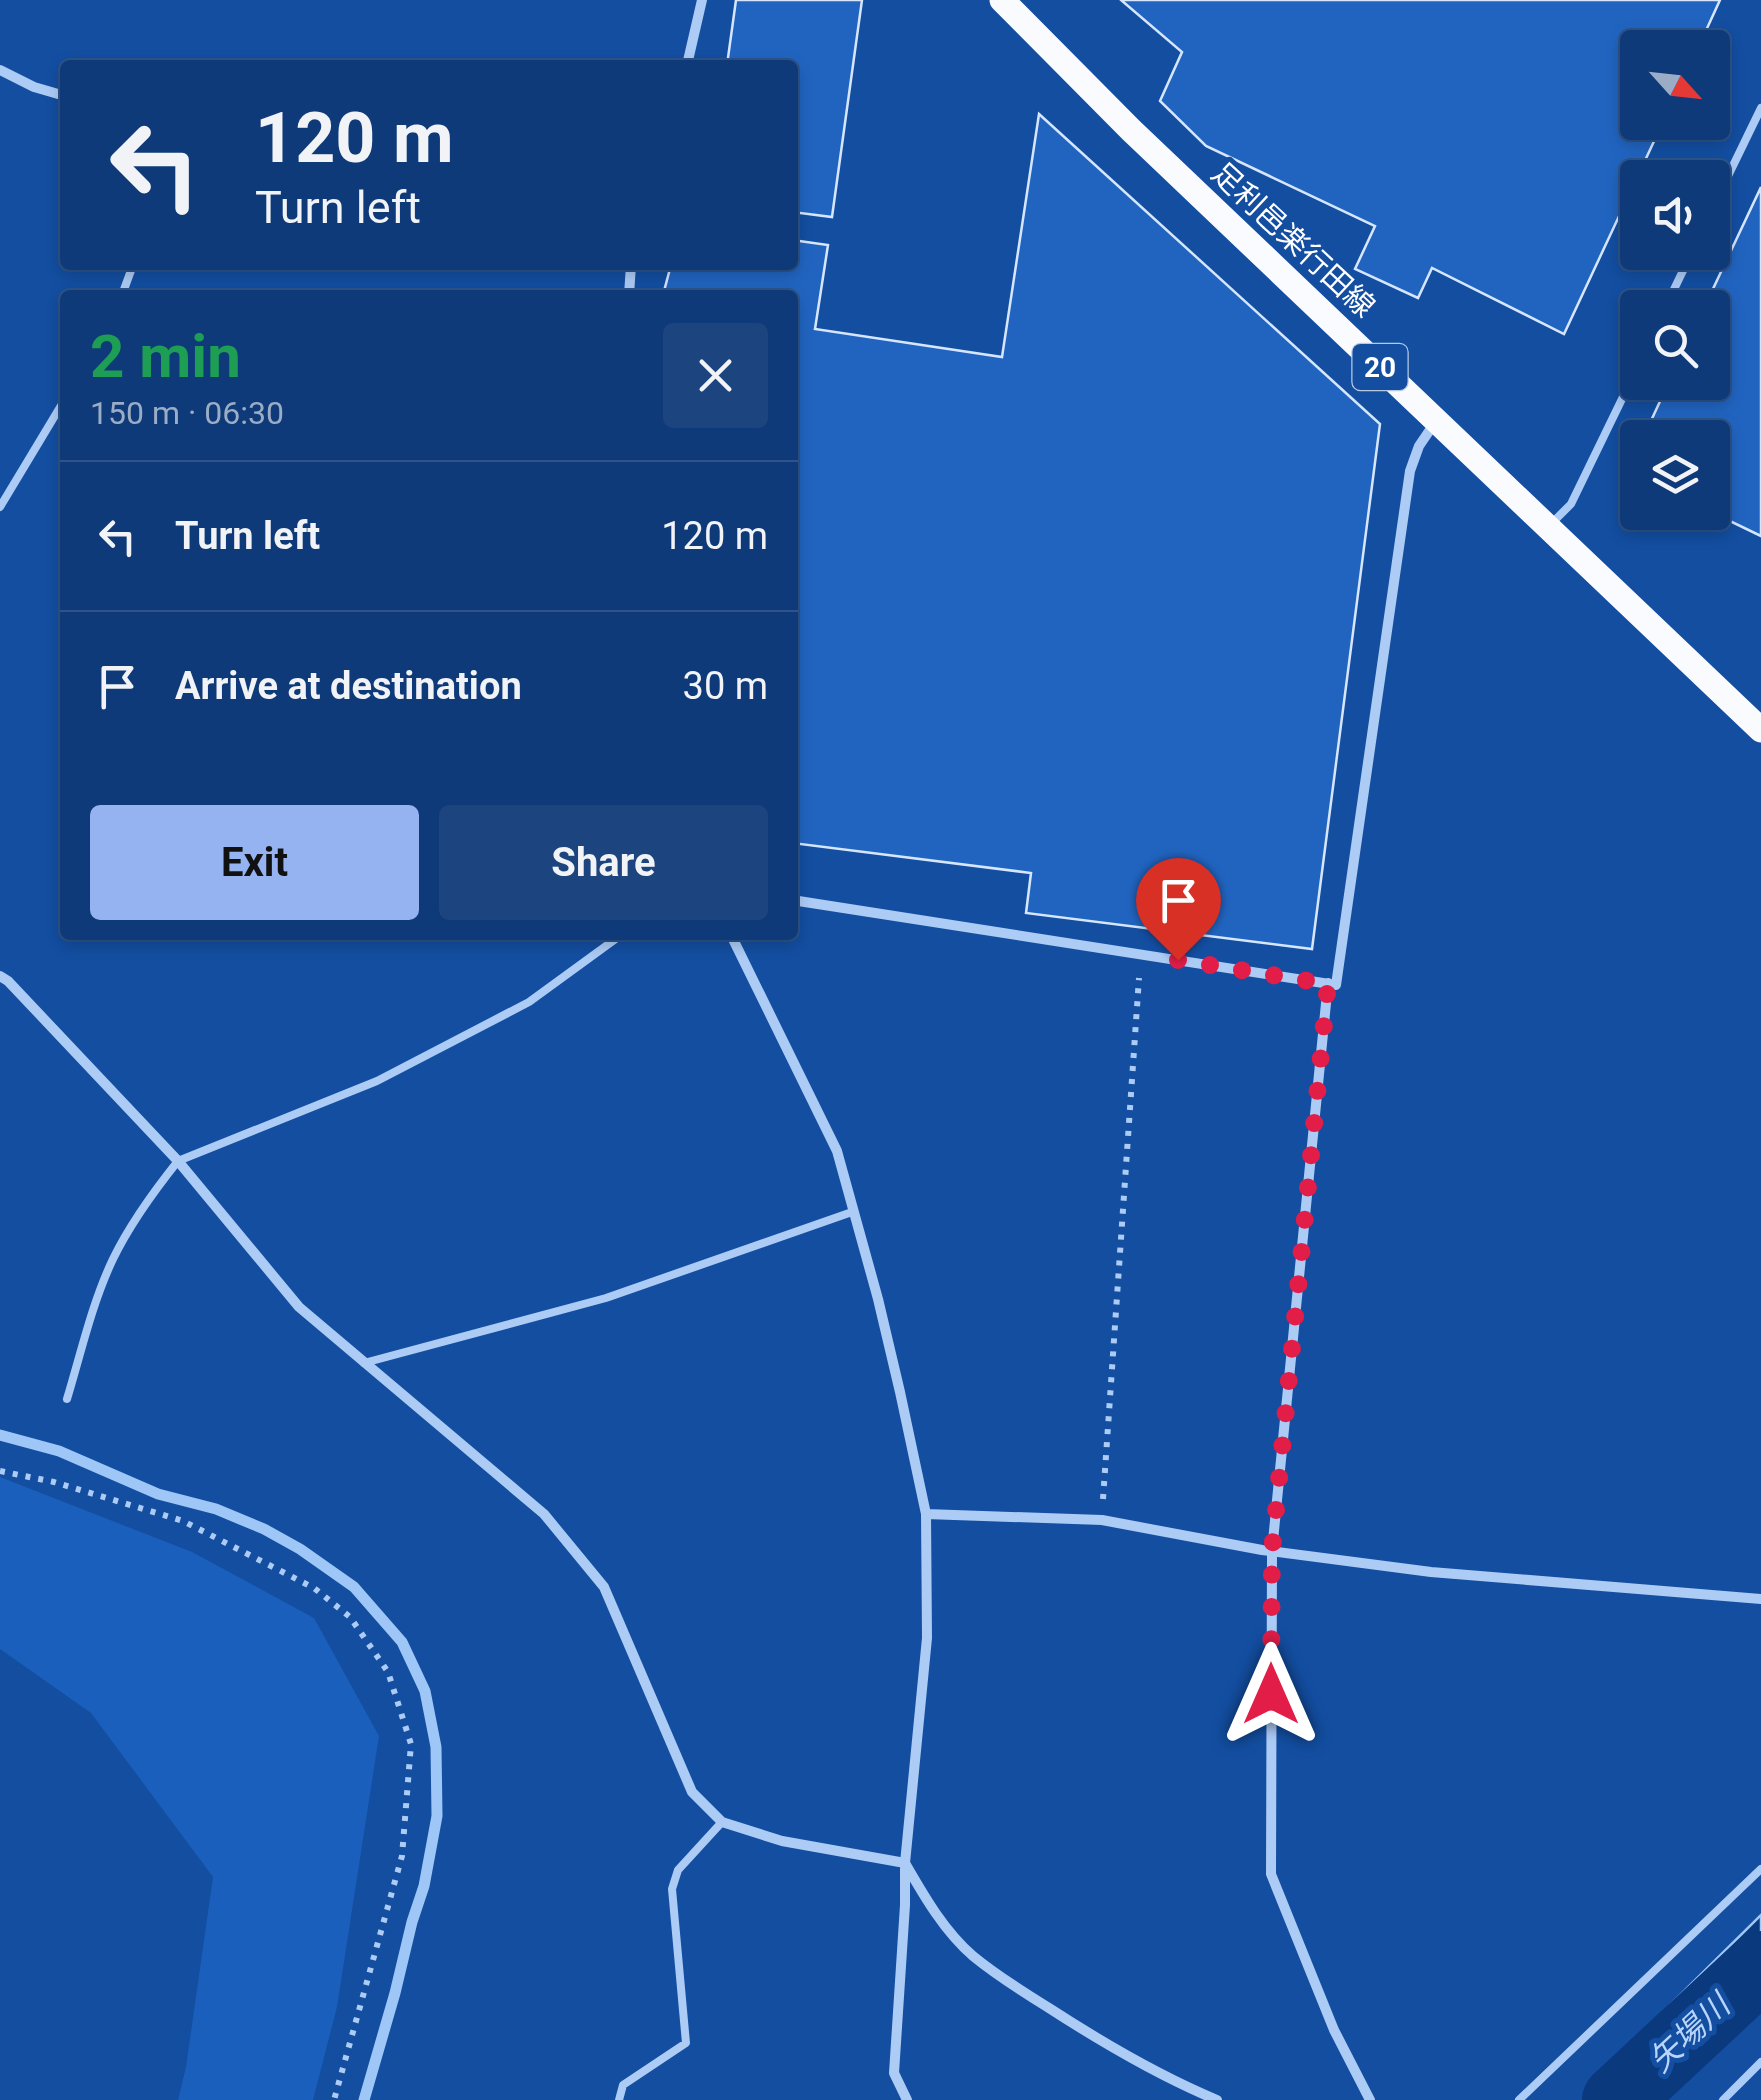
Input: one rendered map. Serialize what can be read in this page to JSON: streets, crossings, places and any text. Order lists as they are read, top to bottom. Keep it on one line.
{"streets":{"main road":["足利邑楽行田線","20"]},"water":["矢場川"],"north":"bottom right","page":{"turn":["120 m","Turn left"],"heading":["2 min","150 m · 06:30"],"list":[{"name":"Turn left","value":"120 m"},{"name":"Arrive at destination","value":"30 m"}],"buttons":["Exit","Share"]}}
